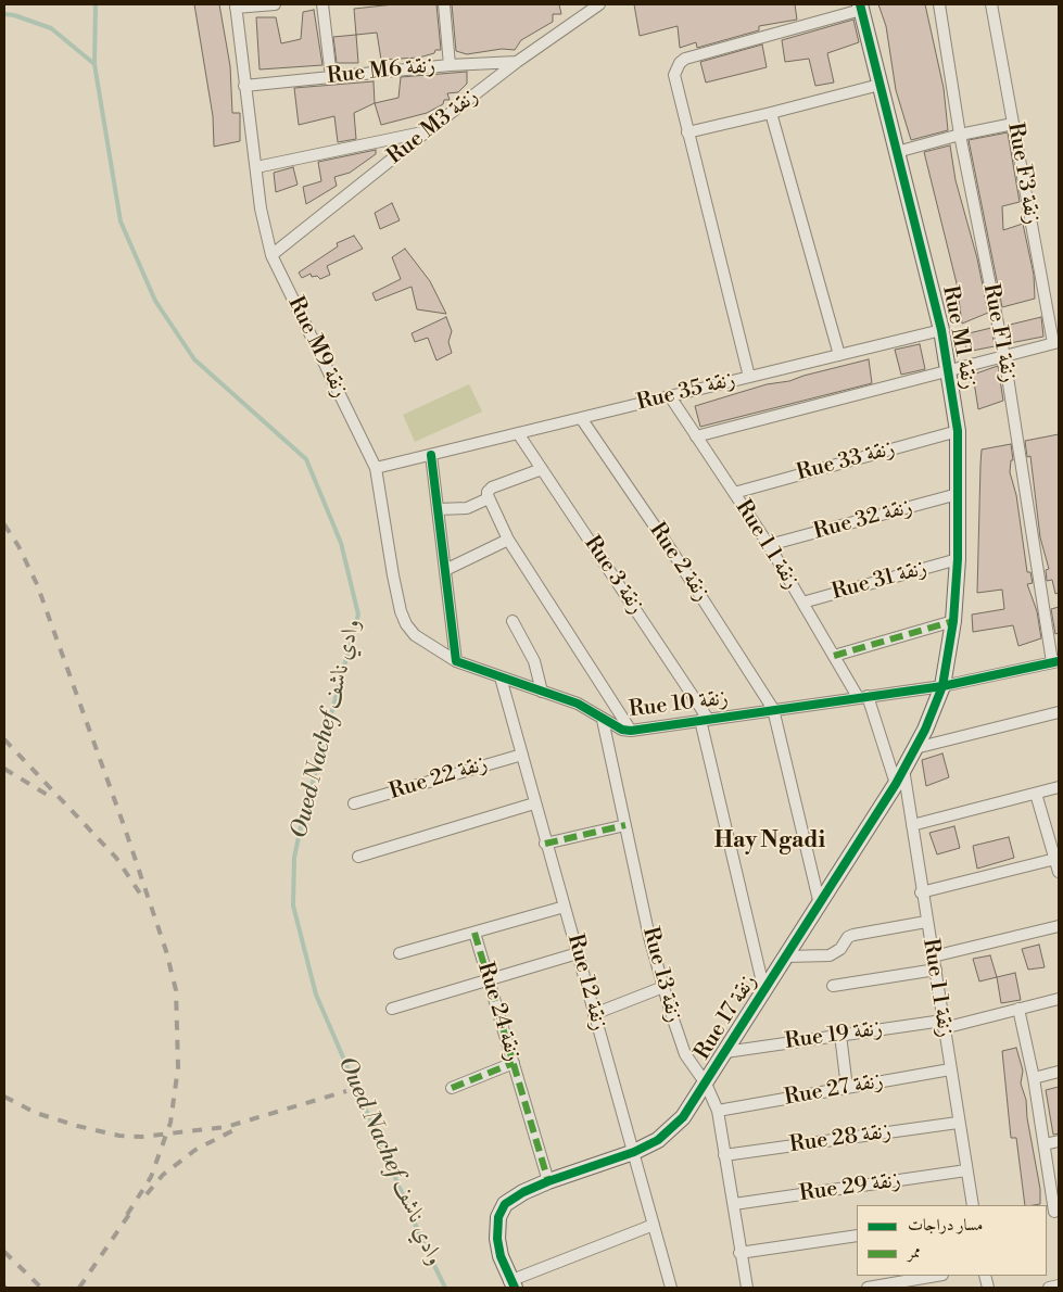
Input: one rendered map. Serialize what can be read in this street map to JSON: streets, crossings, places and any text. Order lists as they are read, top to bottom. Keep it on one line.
{"streets":{"street":["Rue M6 زنقة","Rue M3 زنقة","Rue F3 زنقة","Rue F1 زنقة","Rue M1 زنقة","Rue M9 زنقة","Rue 35 زنقة","Rue 33 زنقة","Rue 32 زنقة","Rue 1 زنقة 1","Rue 2 زنقة","Rue 3 زنقة","Rue 31 زنقة","Rue 10 زنقة","Rue 22 زنقة","Rue 13 زنقة","Rue 12 زنقة","Rue 24 زنقة","Rue 17 زنقة","Rue 19 زنقة","Rue 27 زنقة","Rue 28 زنقة","Rue 29 زنقة"]},"crossings":[["Rue M6 زنقة","Rue M3 زنقة"],["Rue M6 زنقة","Rue M9 زنقة"],["Rue M3 زنقة","Rue M9 زنقة"],["Rue F3 زنقة","Rue 35 زنقة"],["Rue F1 زنقة","Rue 35 زنقة"],["Rue F1 زنقة","Rue 10 زنقة"],["Rue M1 زنقة","Rue 35 زنقة"],["Rue M1 زنقة","Rue 33 زنقة"],["Rue M1 زنقة","Rue 32 زنقة"],["Rue M1 زنقة","Rue 31 زنقة"],["Rue M1 زنقة","Rue 10 زنقة"],["Rue M1 زنقة","Rue 17 زنقة"],["Rue M9 زنقة","Rue 35 زنقة"],["Rue M9 زنقة","Rue 10 زنقة"],["Rue 35 زنقة","Rue 1 زنقة 1"],["Rue 35 زنقة","Rue 2 زنقة"],["Rue 35 زنقة","Rue 3 زنقة"],["Rue 33 زنقة","Rue 1 زنقة 1"],["Rue 32 زنقة","Rue 1 زنقة 1"],["Rue 1 زنقة 1","Rue 31 زنقة"],["Rue 1 زنقة 1","Rue 10 زنقة"],["Rue 1 زنقة 1","Rue 17 زنقة"],["Rue 1 زنقة 1","Rue 19 زنقة"],["Rue 1 زنقة 1","Rue 27 زنقة"],["Rue 1 زنقة 1","Rue 28 زنقة"],["Rue 1 زنقة 1","Rue 29 زنقة"],["Rue 2 زنقة","Rue 10 زنقة"],["Rue 2 زنقة","Rue 17 زنقة"],["Rue 3 زنقة","Rue 10 زنقة"],["Rue 10 زنقة","Rue 13 زنقة"],["Rue 10 زنقة","Rue 12 زنقة"],["Rue 10 زنقة","Rue 17 زنقة"],["Rue 22 زنقة","Rue 12 زنقة"],["Rue 13 زنقة","Rue 17 زنقة"],["Rue 13 زنقة","Rue 27 زنقة"],["Rue 13 زنقة","Rue 28 زنقة"],["Rue 13 زنقة","Rue 29 زنقة"],["Rue 12 زنقة","Rue 24 زنقة"],["Rue 12 زنقة","Rue 17 زنقة"],["Rue 24 زنقة","Rue 17 زنقة"],["Rue 17 زنقة","Rue 19 زنقة"]],"districts":["Hay Ngadi"],"water":["Oued Nachef وادي ناشف"],"legend":["مسار دراجات","ممر"]}
